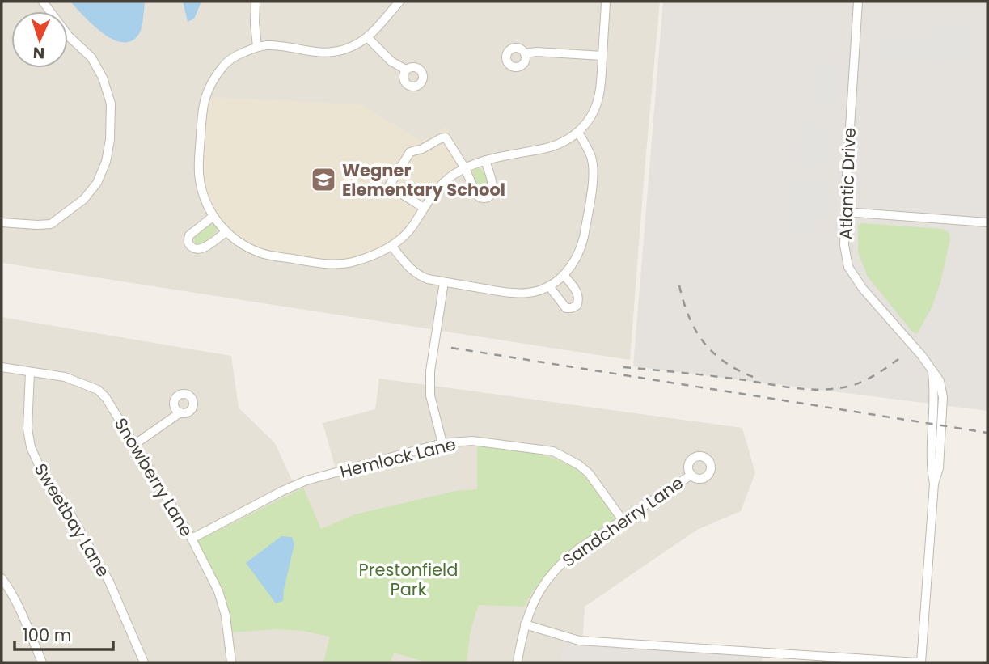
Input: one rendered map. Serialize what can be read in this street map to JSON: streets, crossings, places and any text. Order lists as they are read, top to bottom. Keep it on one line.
{"streets":{"street":["Atlantic Drive","Hemlock Lane","Snowberry Lane","Sweetbay Lane","Sandcherry Lane"]},"crossings":[["Hemlock Lane","Snowberry Lane"],["Hemlock Lane","Sandcherry Lane"],["Snowberry Lane","Sweetbay Lane"]],"parks":["Prestonfield Park"],"places":{"school or university":["Wegner Elementary School"]},"scale_bar":"100 m","north":"bottom"}
